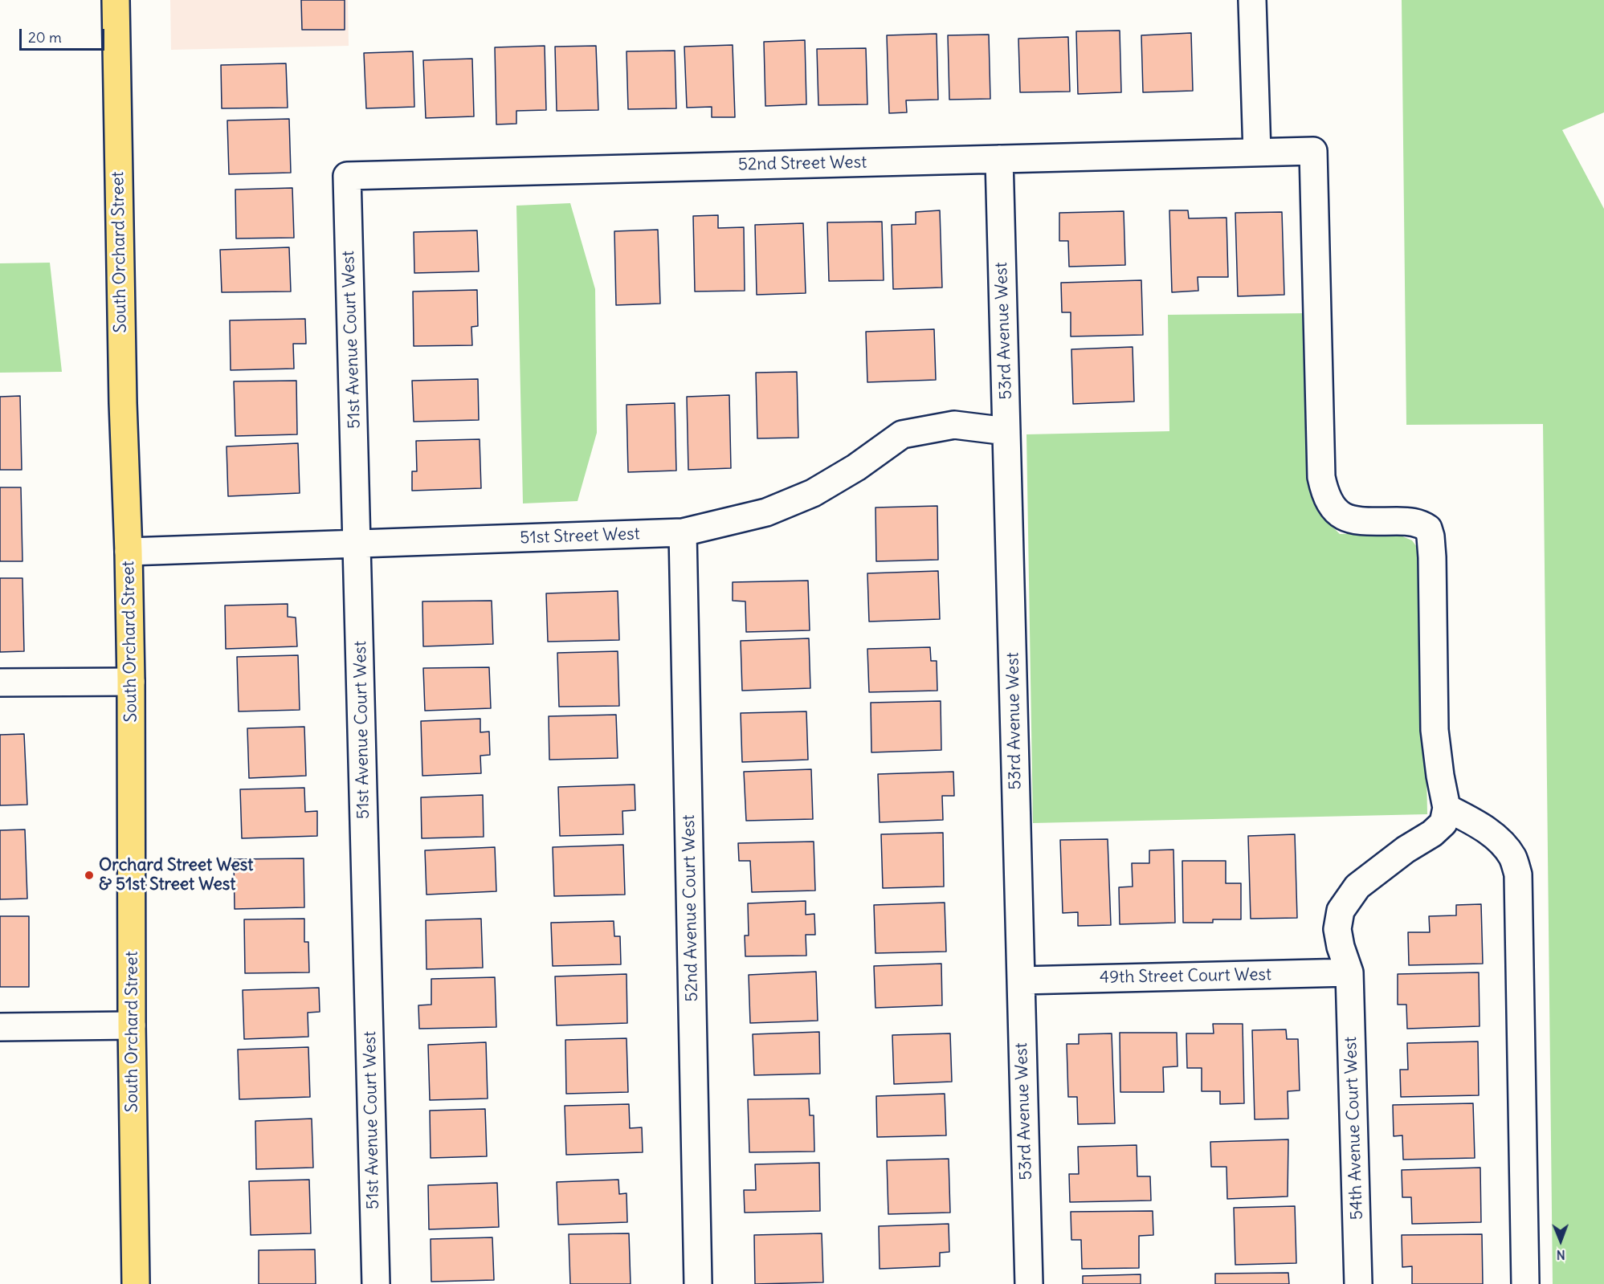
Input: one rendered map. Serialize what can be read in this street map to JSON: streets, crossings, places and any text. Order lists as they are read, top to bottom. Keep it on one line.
{"streets":{"main road":["South Orchard Street"],"street":["52nd Street West","53rd Avenue West","51st Avenue Court West","51st Street West","52nd Avenue Court West","49th Street Court West","54th Avenue Court West"]},"crossings":[["52nd Street West","53rd Avenue West"],["52nd Street West","51st Avenue Court West"],["52nd Street West","54th Avenue Court West"],["South Orchard Street","51st Street West"],["53rd Avenue West","51st Street West"],["53rd Avenue West","49th Street Court West"],["51st Avenue Court West","51st Street West"],["51st Street West","52nd Avenue Court West"],["49th Street Court West","54th Avenue Court West"]],"places":["Orchard Street West & 51st Street West"],"scale_bar":"20 m","north":"bottom"}
